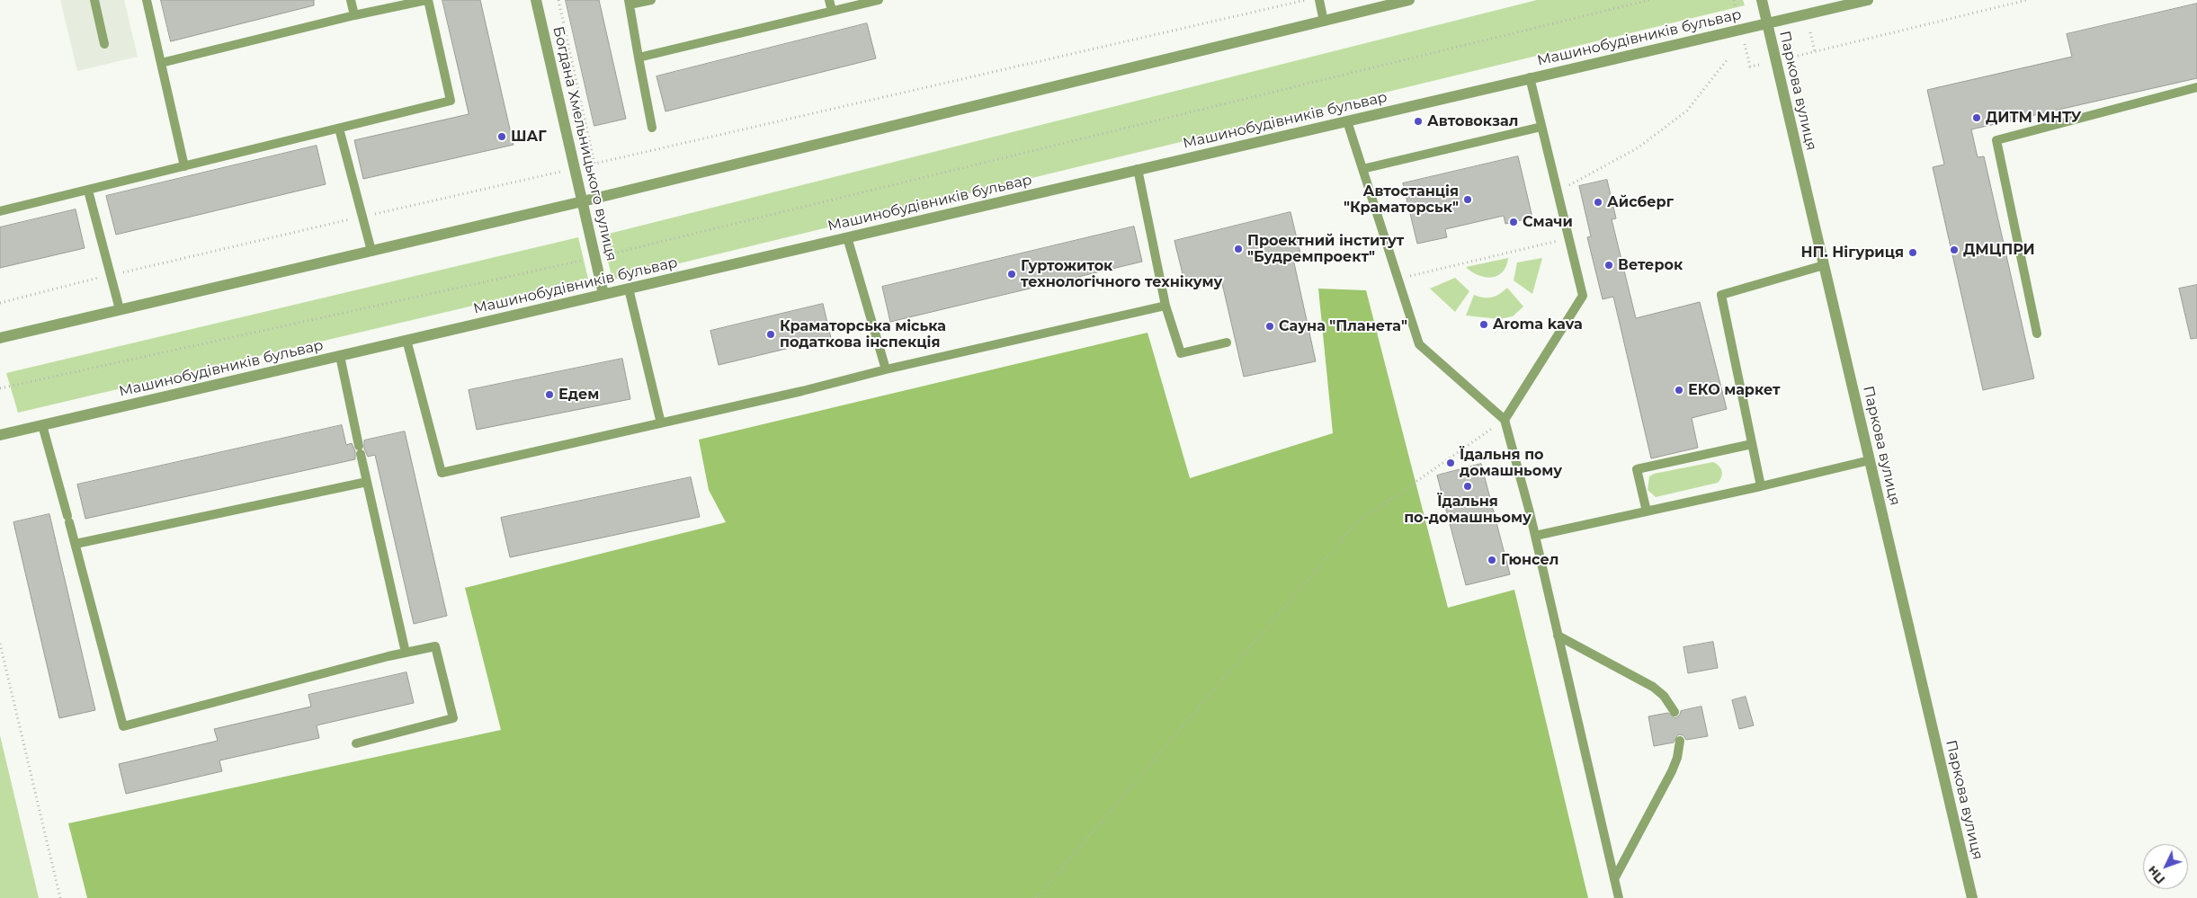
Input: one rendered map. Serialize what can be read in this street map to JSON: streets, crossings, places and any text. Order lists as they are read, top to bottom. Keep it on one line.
{"streets":{"street":["Машинобудівників бульвар","Паркова вулиця","Богдана Хмельницького вулиця"]},"crossings":[["Машинобудівників бульвар","Паркова вулиця"],["Машинобудівників бульвар","Богдана Хмельницького вулиця"]],"places":["ДИТМ МНТУ","Автовокзал","ШАГ","Автостанція \"Краматорськ\"","Айсберг","Смачи","Проектний інститут \"Будремпроект\"","ДМЦПРИ","НП. Нігуриця","Ветерок","Гуртожиток технологічного технікуму","Aroma kava","Сауна \"Планета\"","Краматорська міська податкова інспекція","ЕКО маркет","Едем","Їдальня по домашньому","Їдальня по-домашньому","Гюнсел"],"north":"bottom left"}
